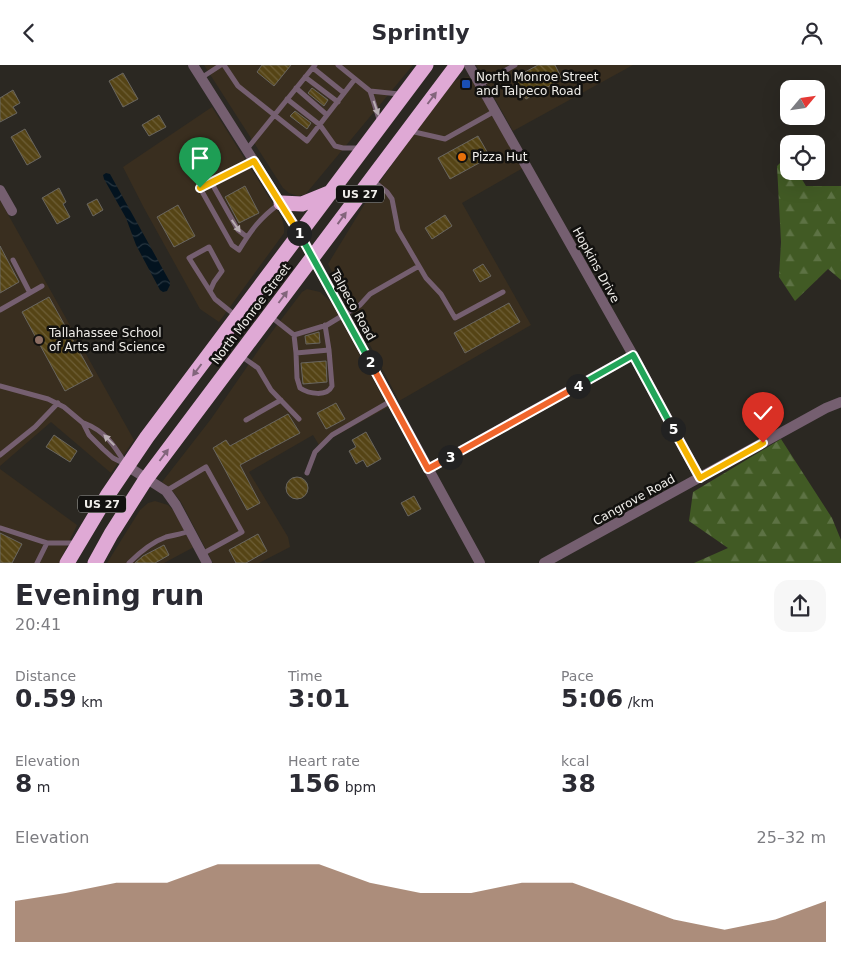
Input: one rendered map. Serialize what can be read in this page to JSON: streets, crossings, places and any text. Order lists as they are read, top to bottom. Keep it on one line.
{"streets":{"highway":["US 27","North Monroe Street"],"street":["Hopkins Drive","Talpeco Road","Cangrove Road"]},"crossings":[["Hopkins Drive","Cangrove Road"],["Talpeco Road","North Monroe Street"]],"places":{"transit":["North Monroe Street and Talpeco Road"],"other":["Pizza Hut","Tallahassee School of Arts and Science"]},"north":"top right","page":{"header":"Sprintly","pins":["1","2","4","5","3"],"heading":["Evening run","20:41"],"stats":[["Distance","0.59 km"],["Time","3:01"],["Pace","5:06 /km"],["Elevation","8 m"],["Heart rate","156 bpm"],["kcal","38"]],"chart":["Elevation","25–32 m"]}}
